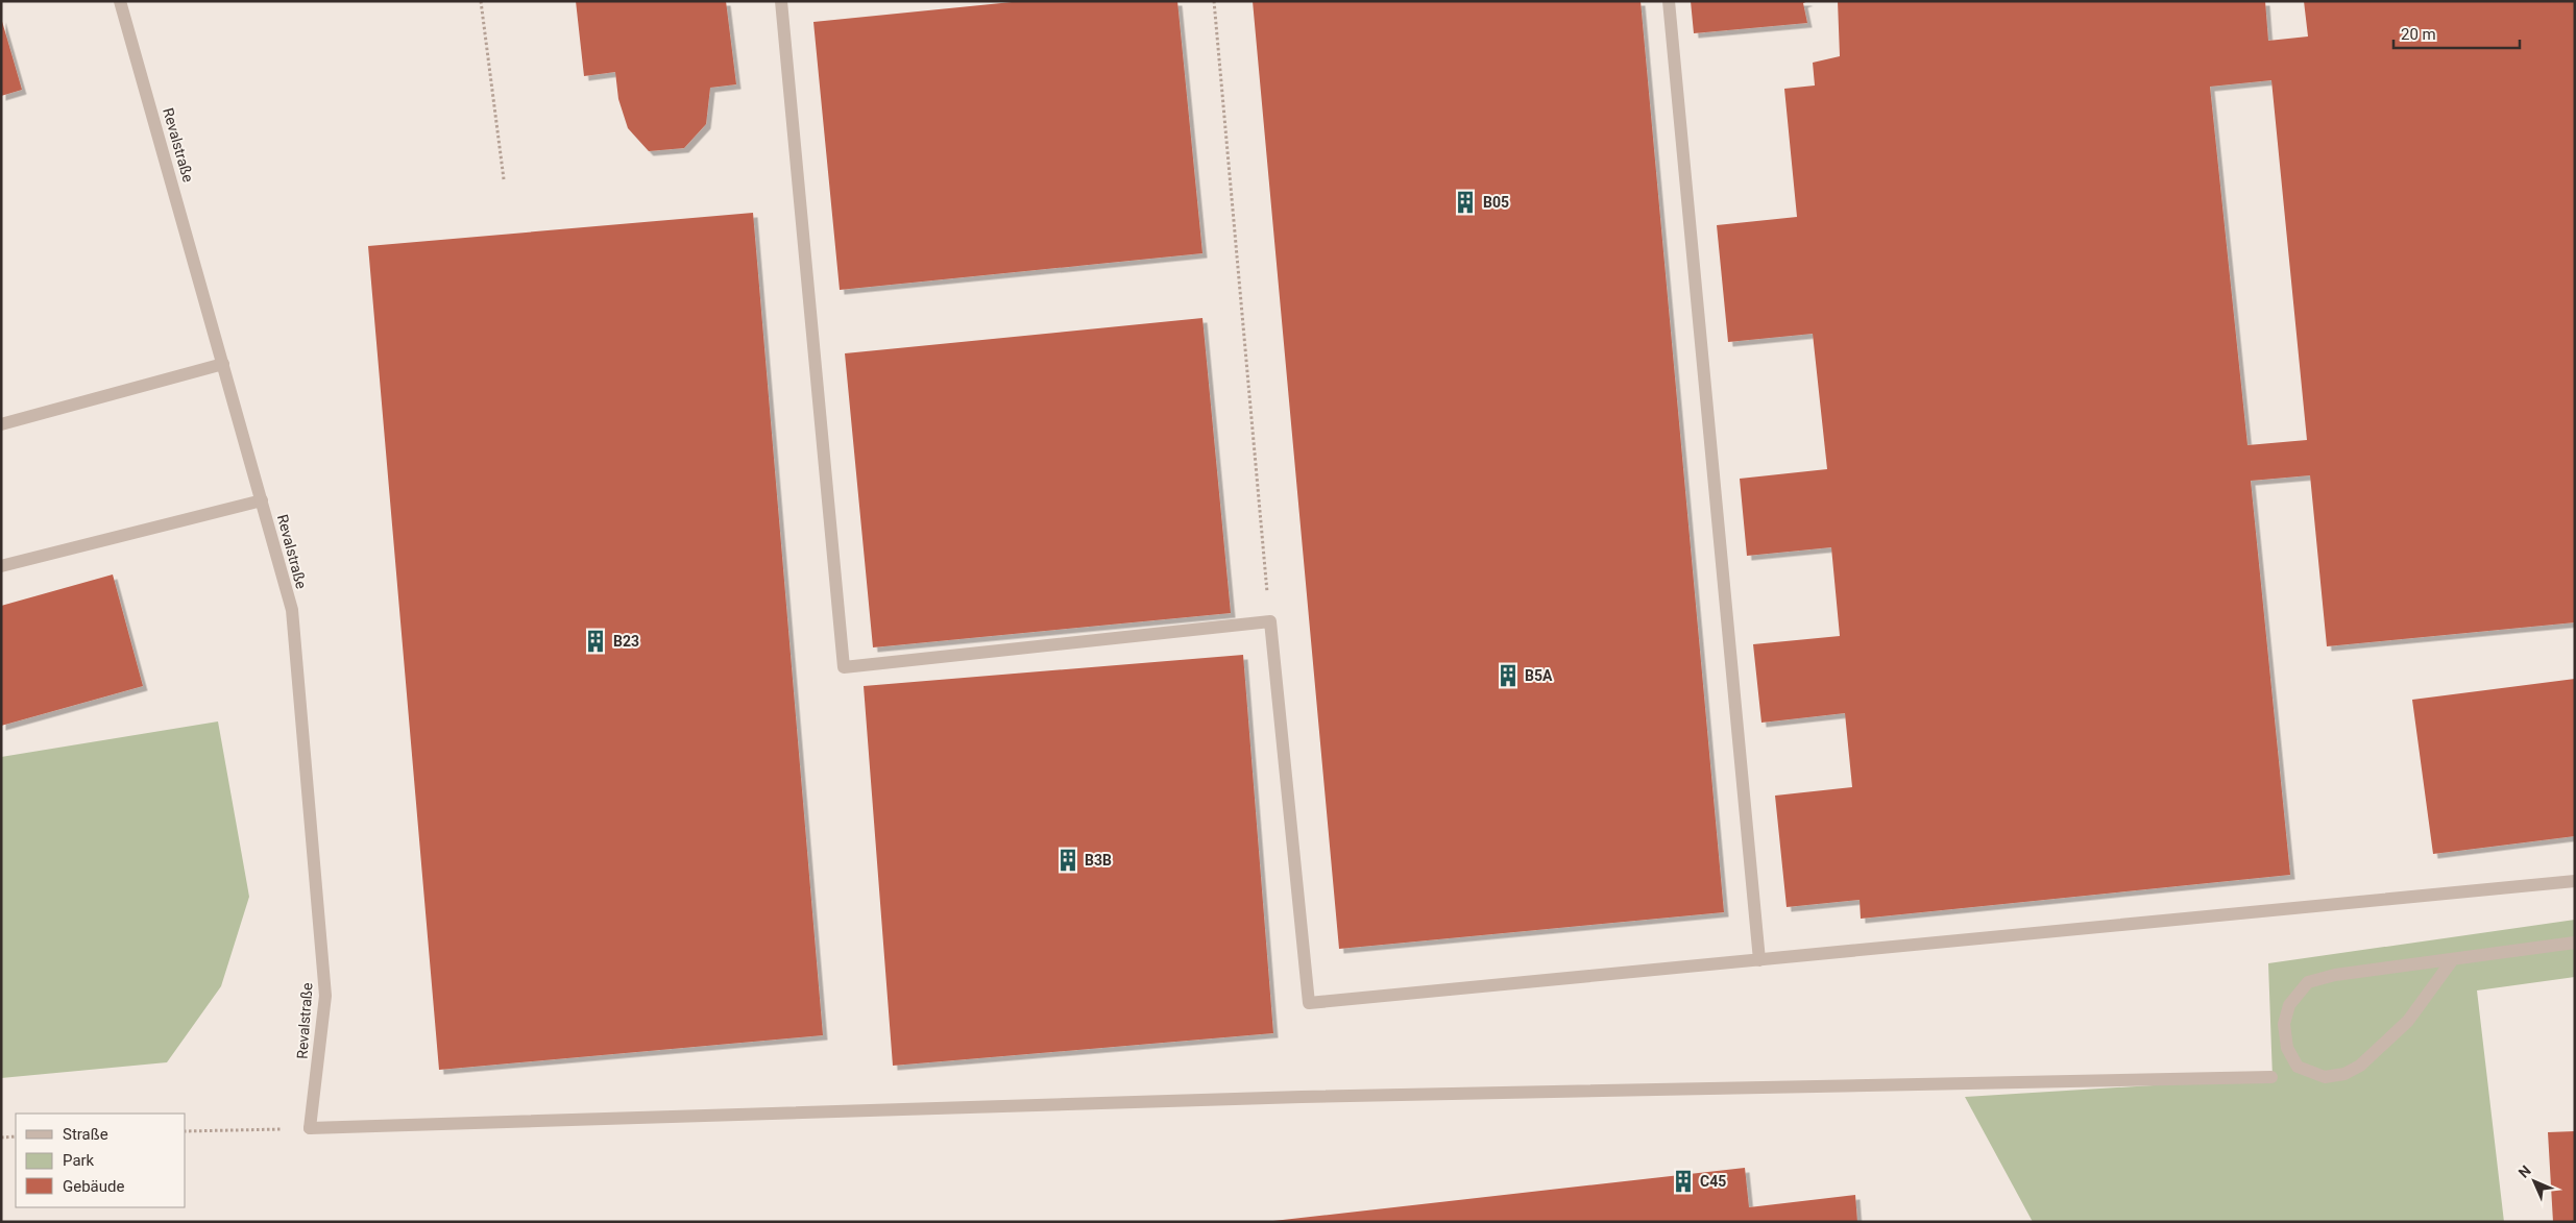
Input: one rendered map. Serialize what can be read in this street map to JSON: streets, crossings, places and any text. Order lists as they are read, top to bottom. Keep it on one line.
{"streets":{"street":["Revalstraße"]},"places":{"building":["B05","B23","B5A","B3B","C45"]},"legend":["Straße","Park","Gebäude"],"scale_bar":"20 m","north":"top left"}
